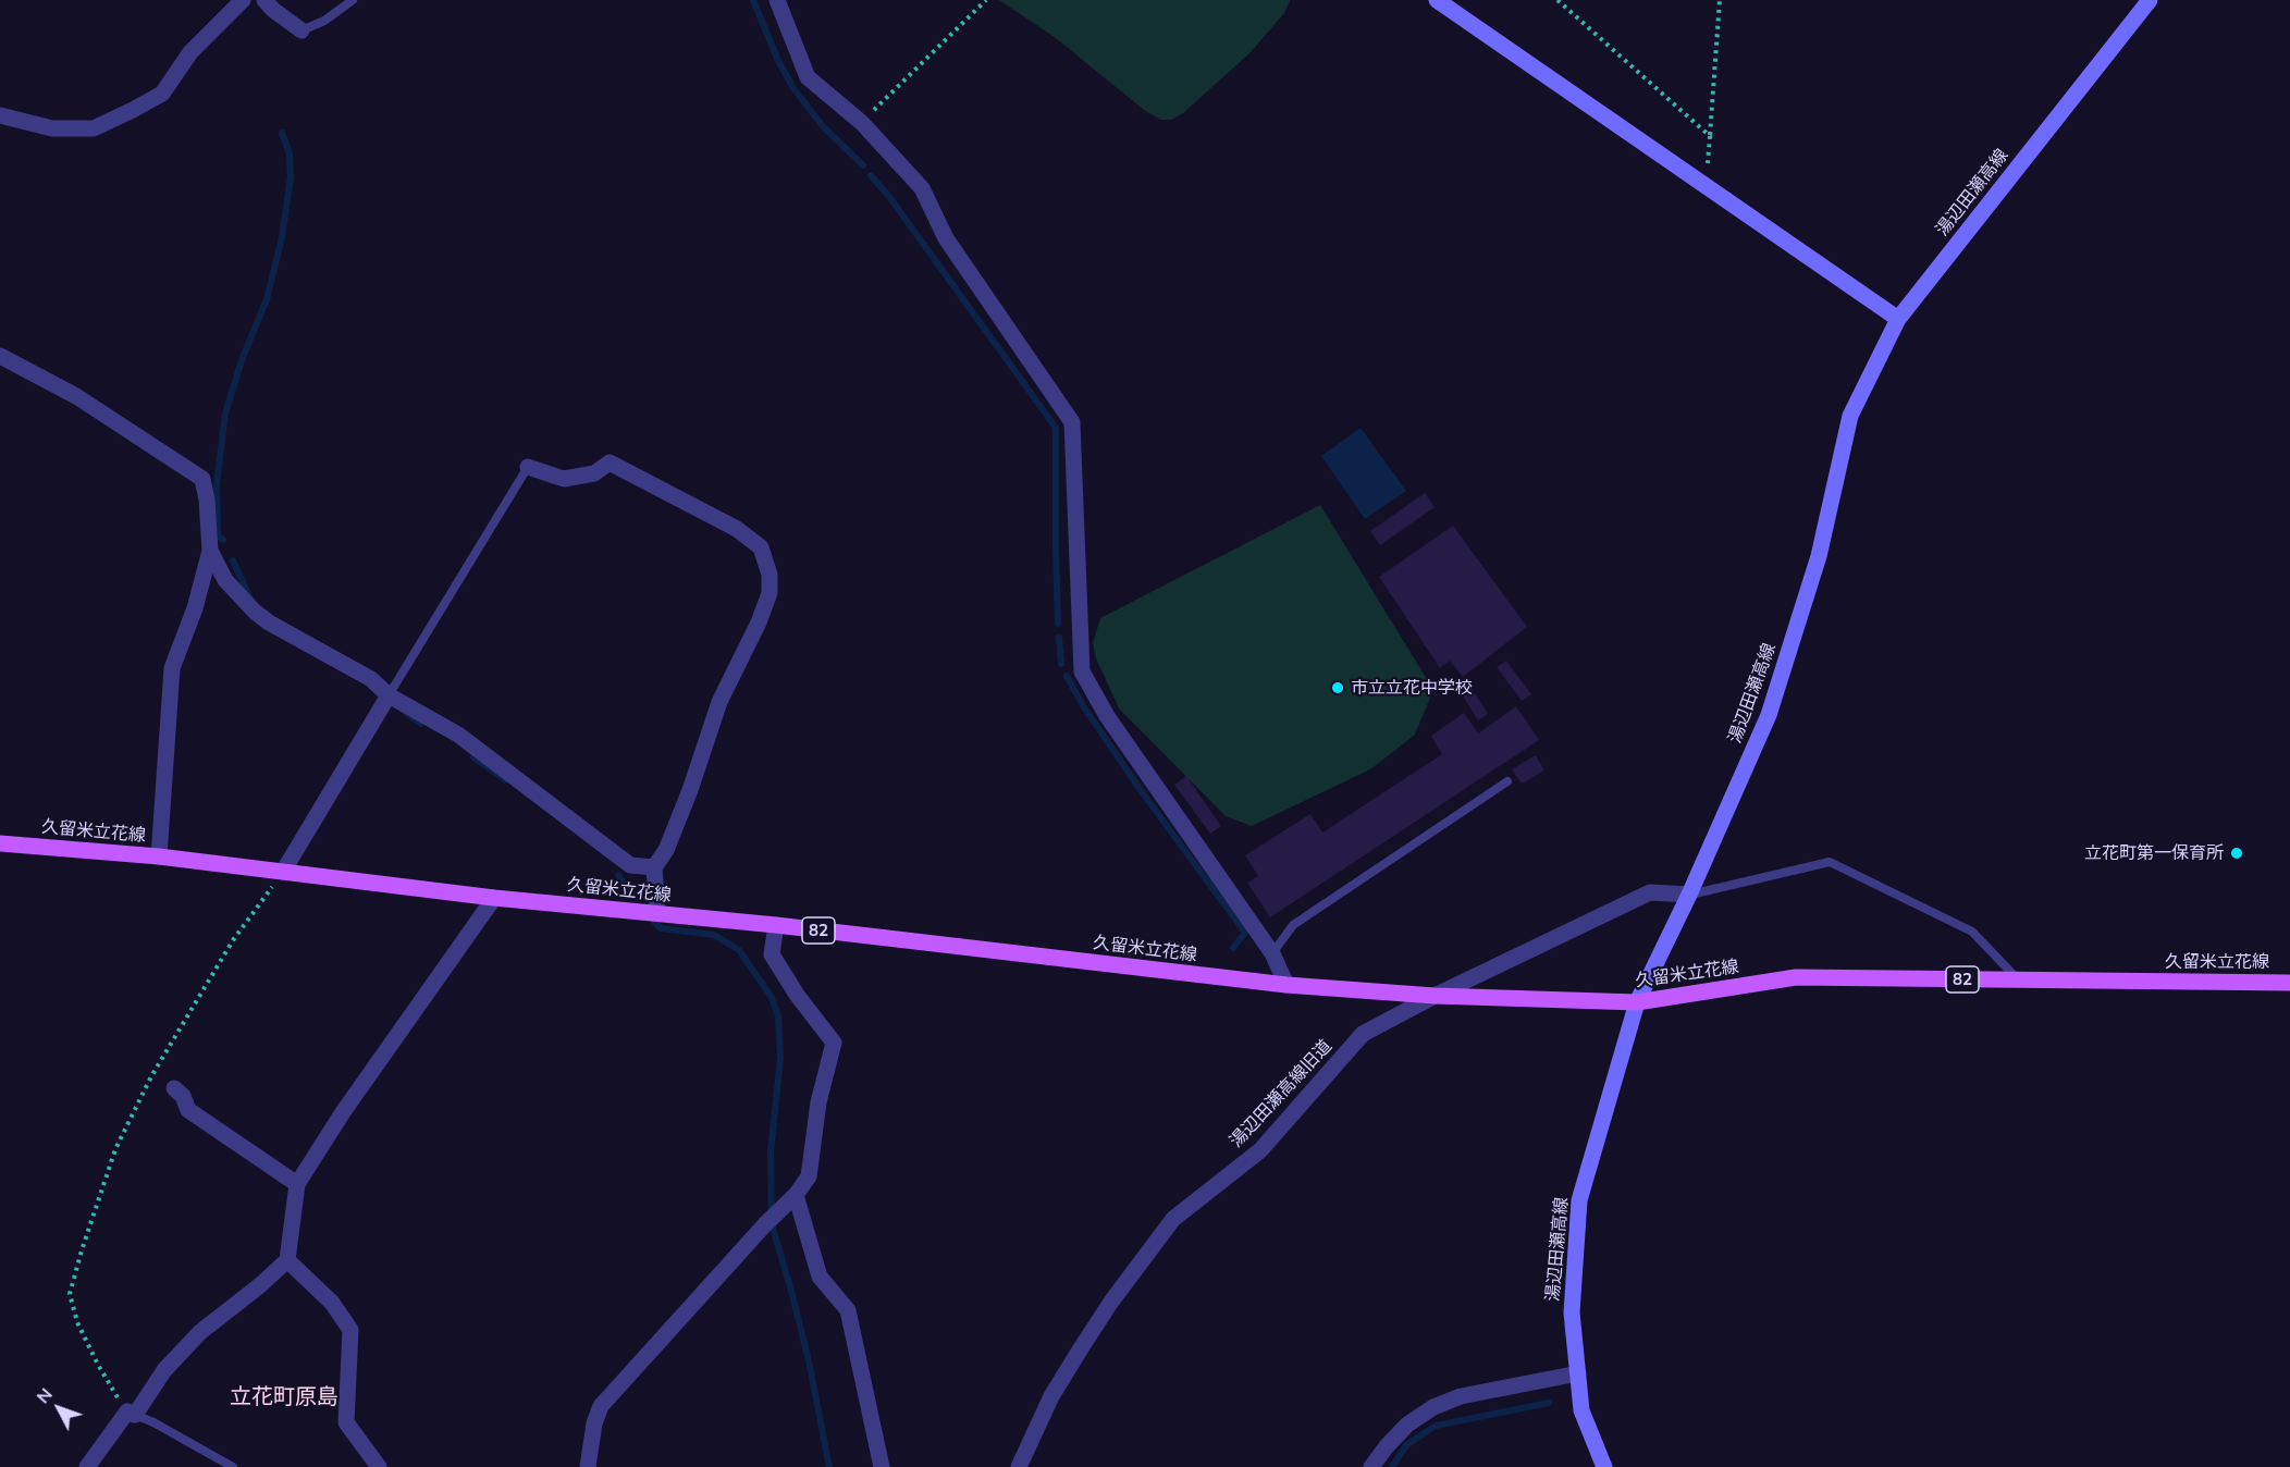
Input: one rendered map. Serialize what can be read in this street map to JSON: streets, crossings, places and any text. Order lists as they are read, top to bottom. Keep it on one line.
{"streets":{"main road":["湯辺田瀬高線","久留米立花線","82"],"street":["湯辺田瀬高線旧道"]},"crossings":[["湯辺田瀬高線","久留米立花線"],["湯辺田瀬高線","湯辺田瀬高線旧道"],["久留米立花線","湯辺田瀬高線旧道"]],"districts":["立花町原島"],"places":["市立立花中学校","立花町第一保育所"],"north":"top left"}
